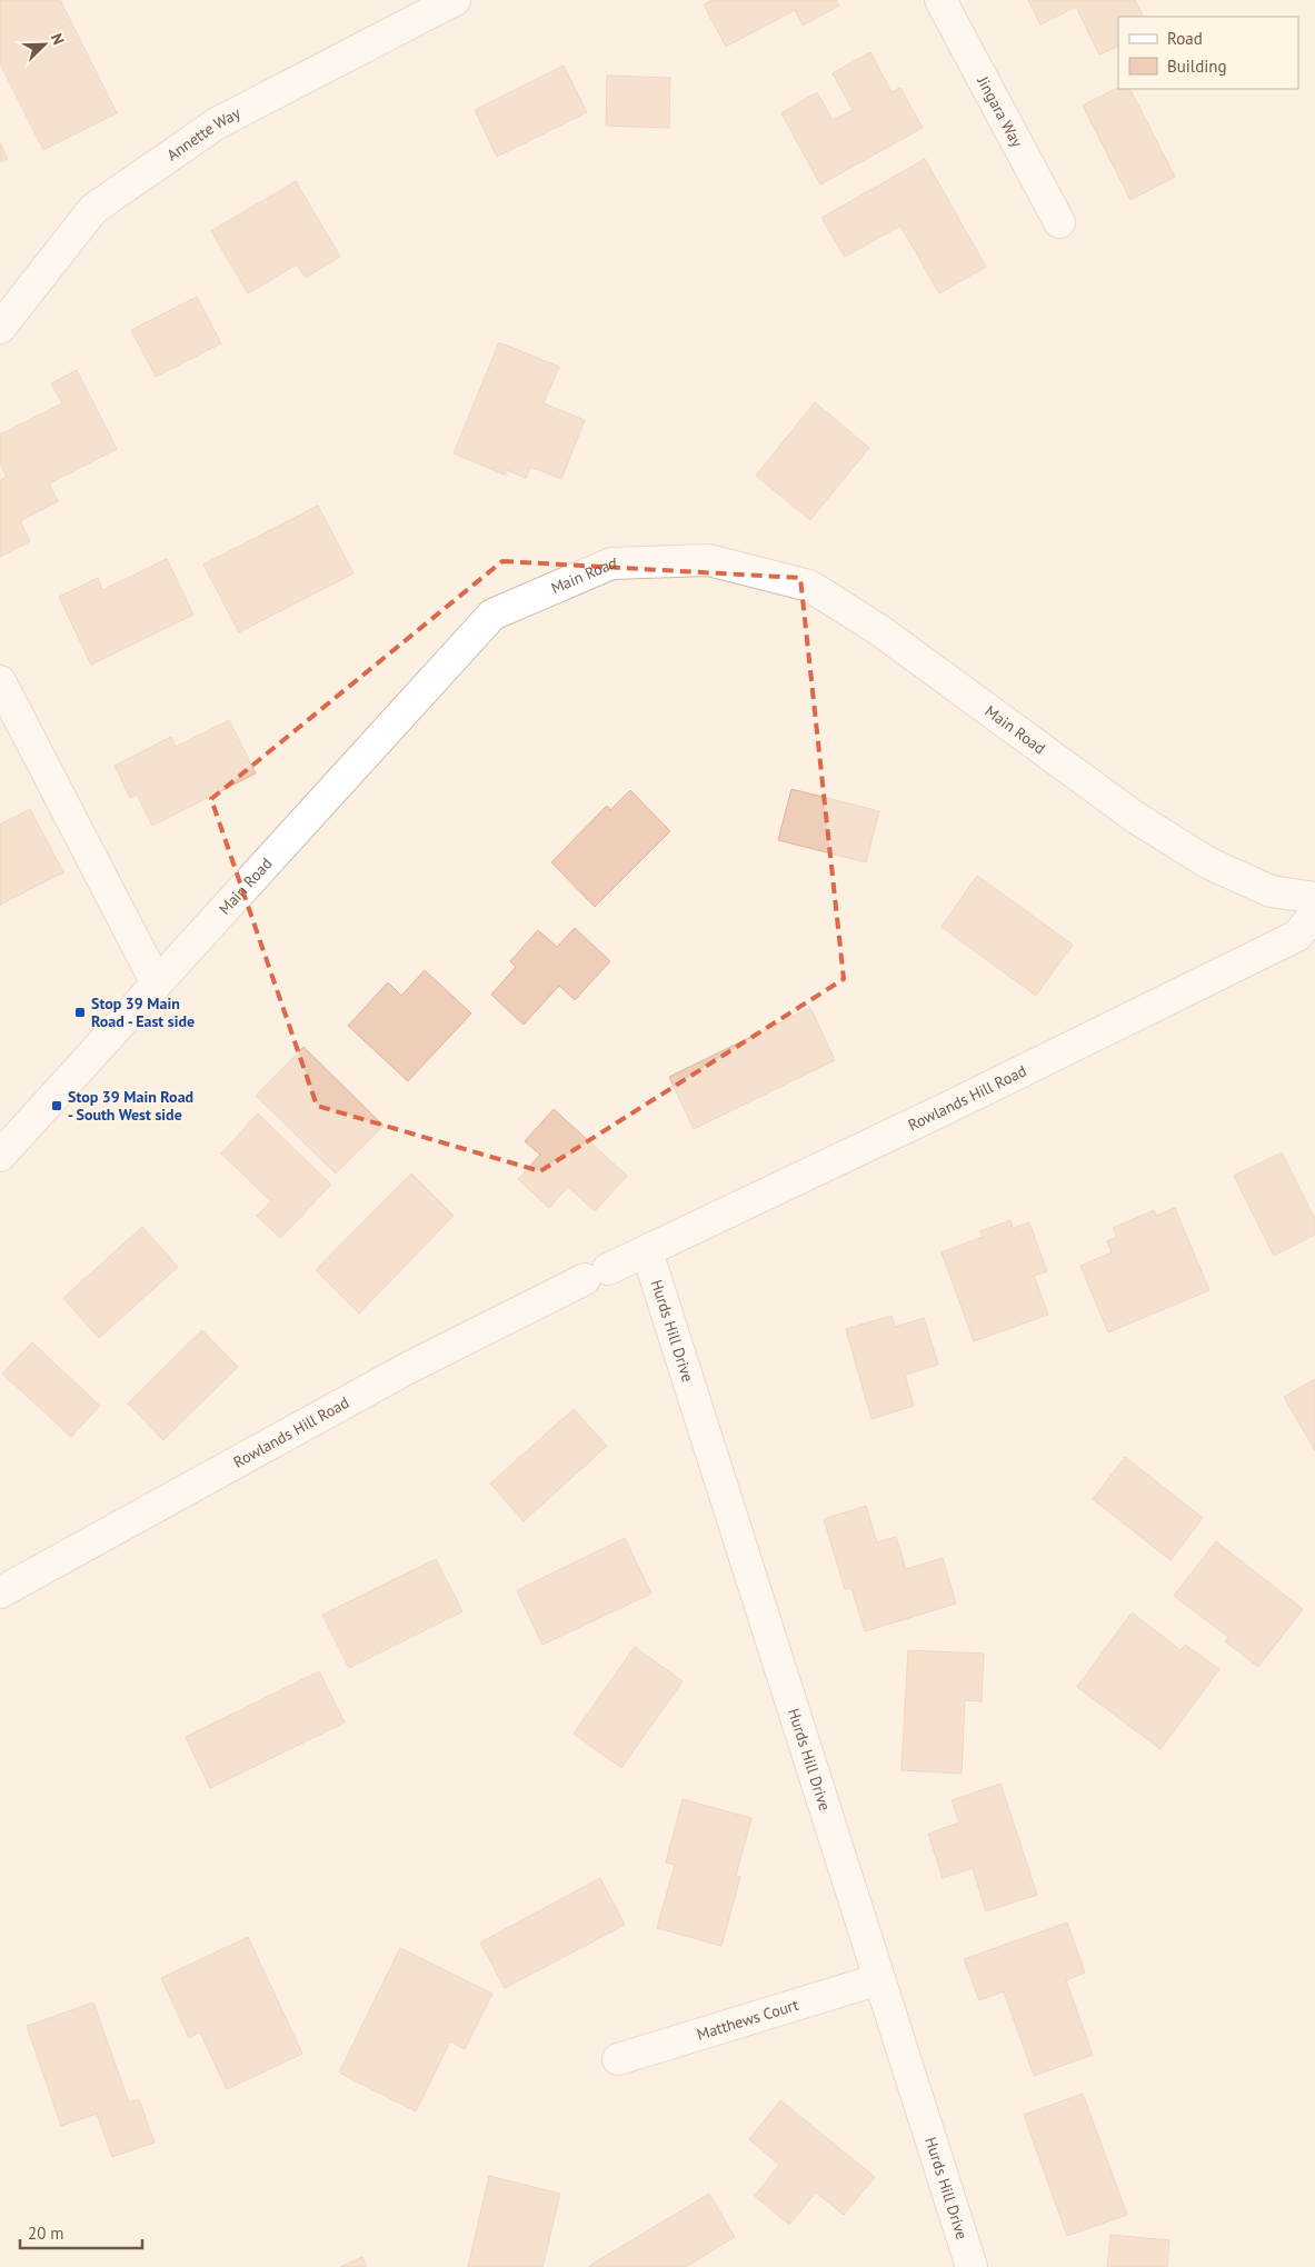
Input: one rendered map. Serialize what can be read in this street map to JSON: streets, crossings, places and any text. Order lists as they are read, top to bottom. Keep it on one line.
{"streets":{"street":["Jingara Way","Annette Way","Main Road","Rowlands Hill Road","Hurds Hill Drive","Matthews Court"]},"crossings":[["Rowlands Hill Road","Hurds Hill Drive"],["Hurds Hill Drive","Matthews Court"]],"places":{"transit":["Stop 39 Main Road - East side","Stop 39 Main Road - South West side"]},"legend":["Road","Building"],"scale_bar":"20 m","north":"top right"}
